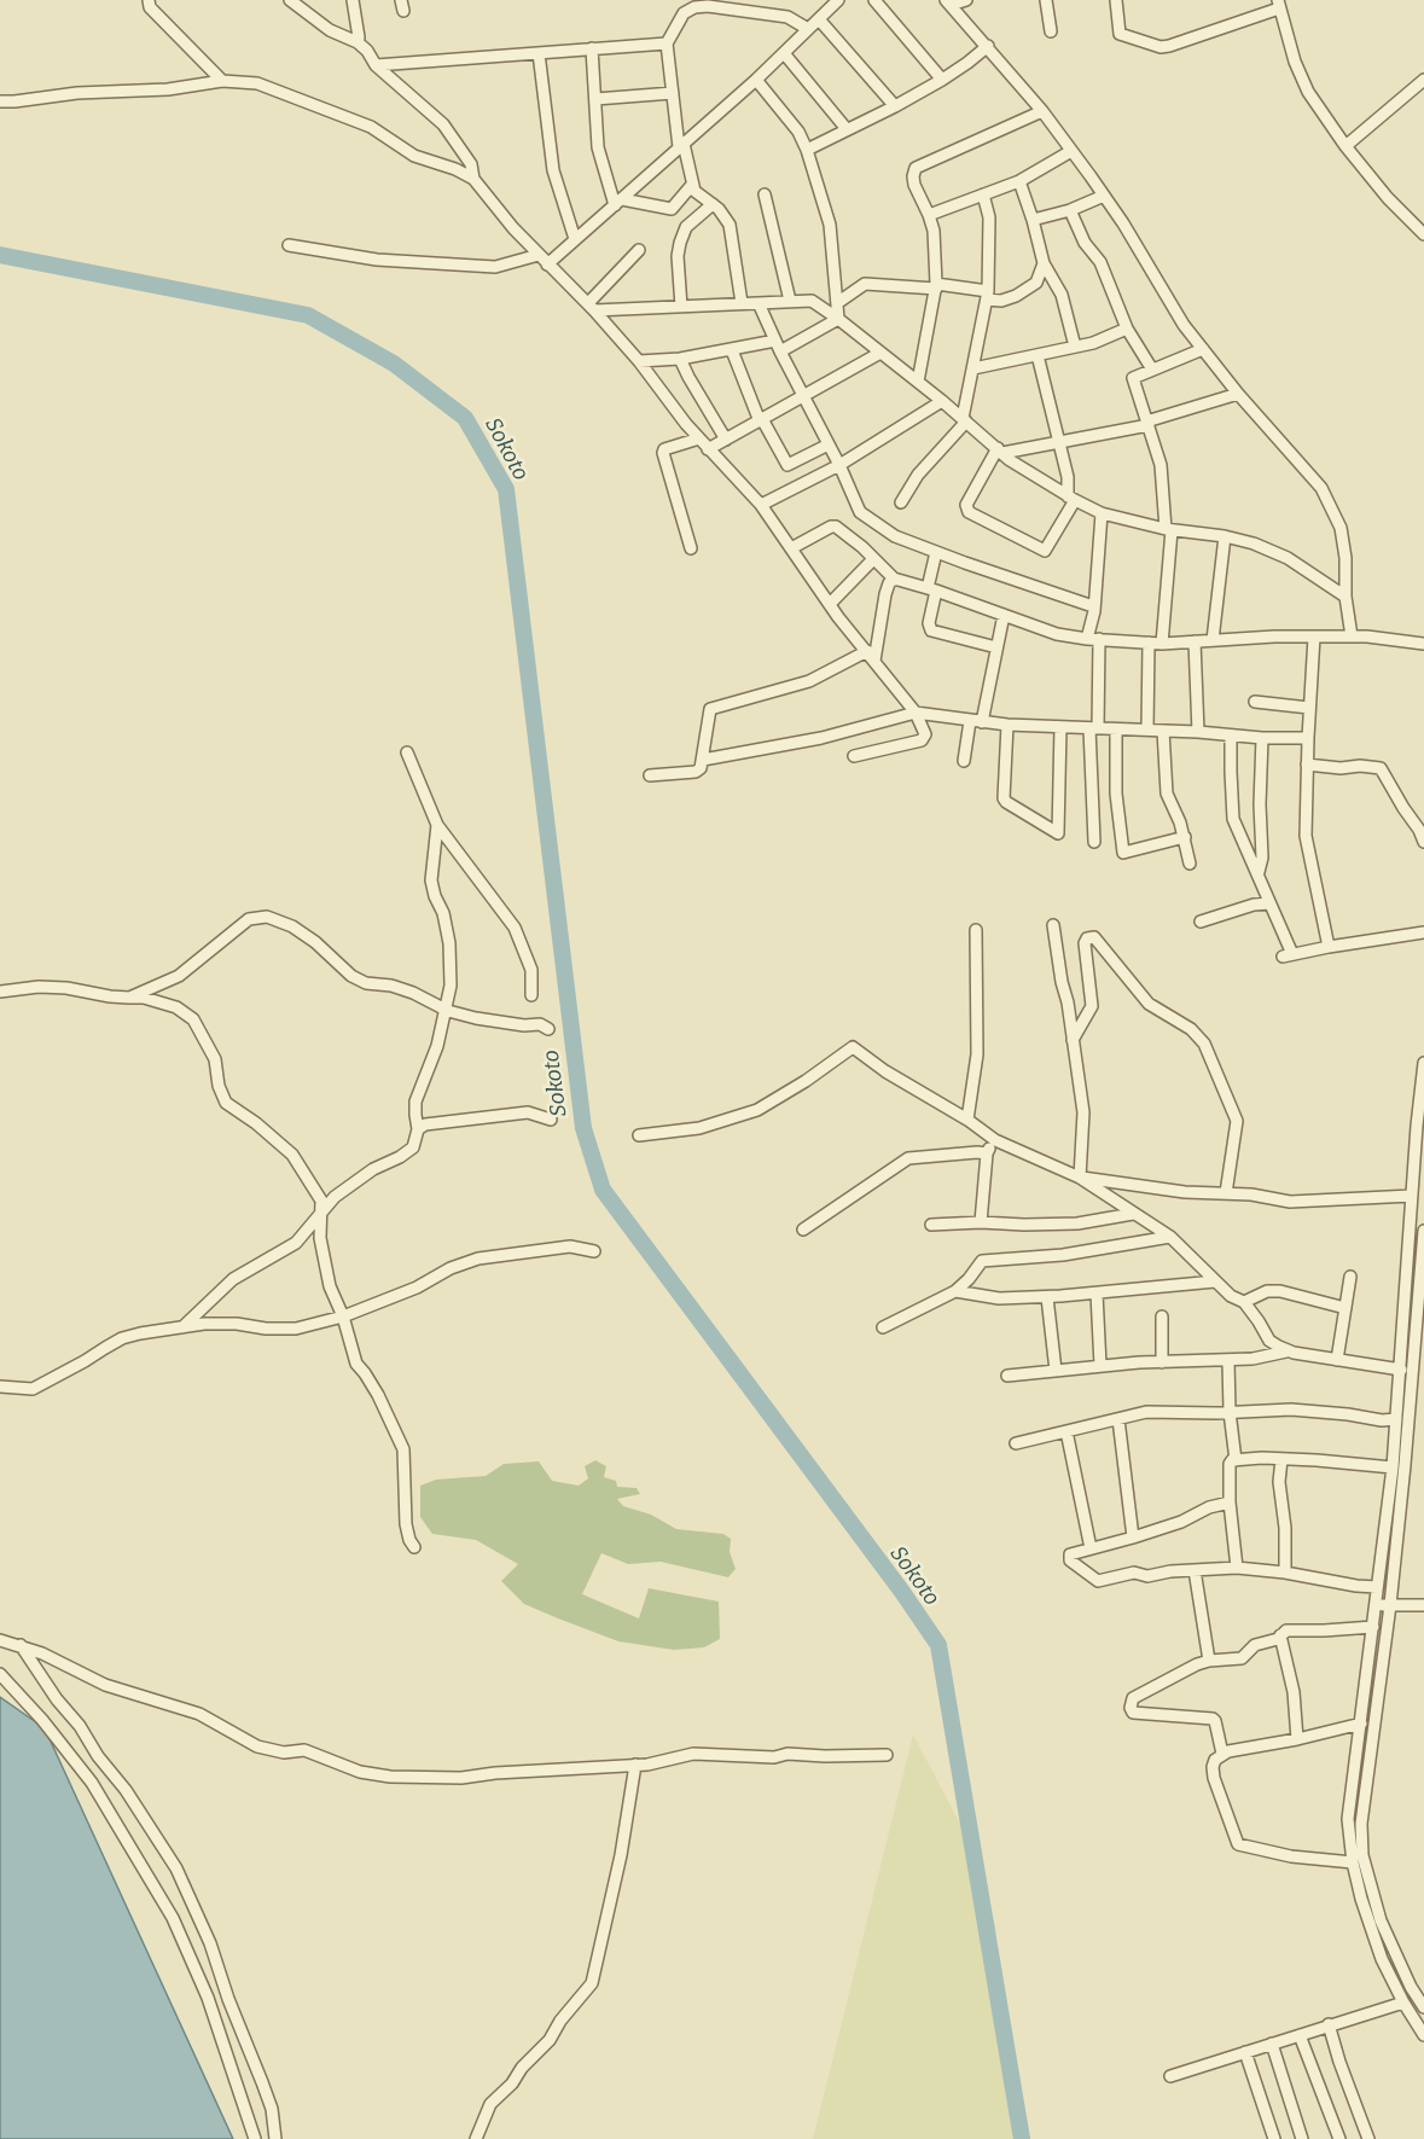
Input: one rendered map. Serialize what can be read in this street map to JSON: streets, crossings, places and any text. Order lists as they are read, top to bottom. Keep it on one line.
{"water":["Sokoto"]}
